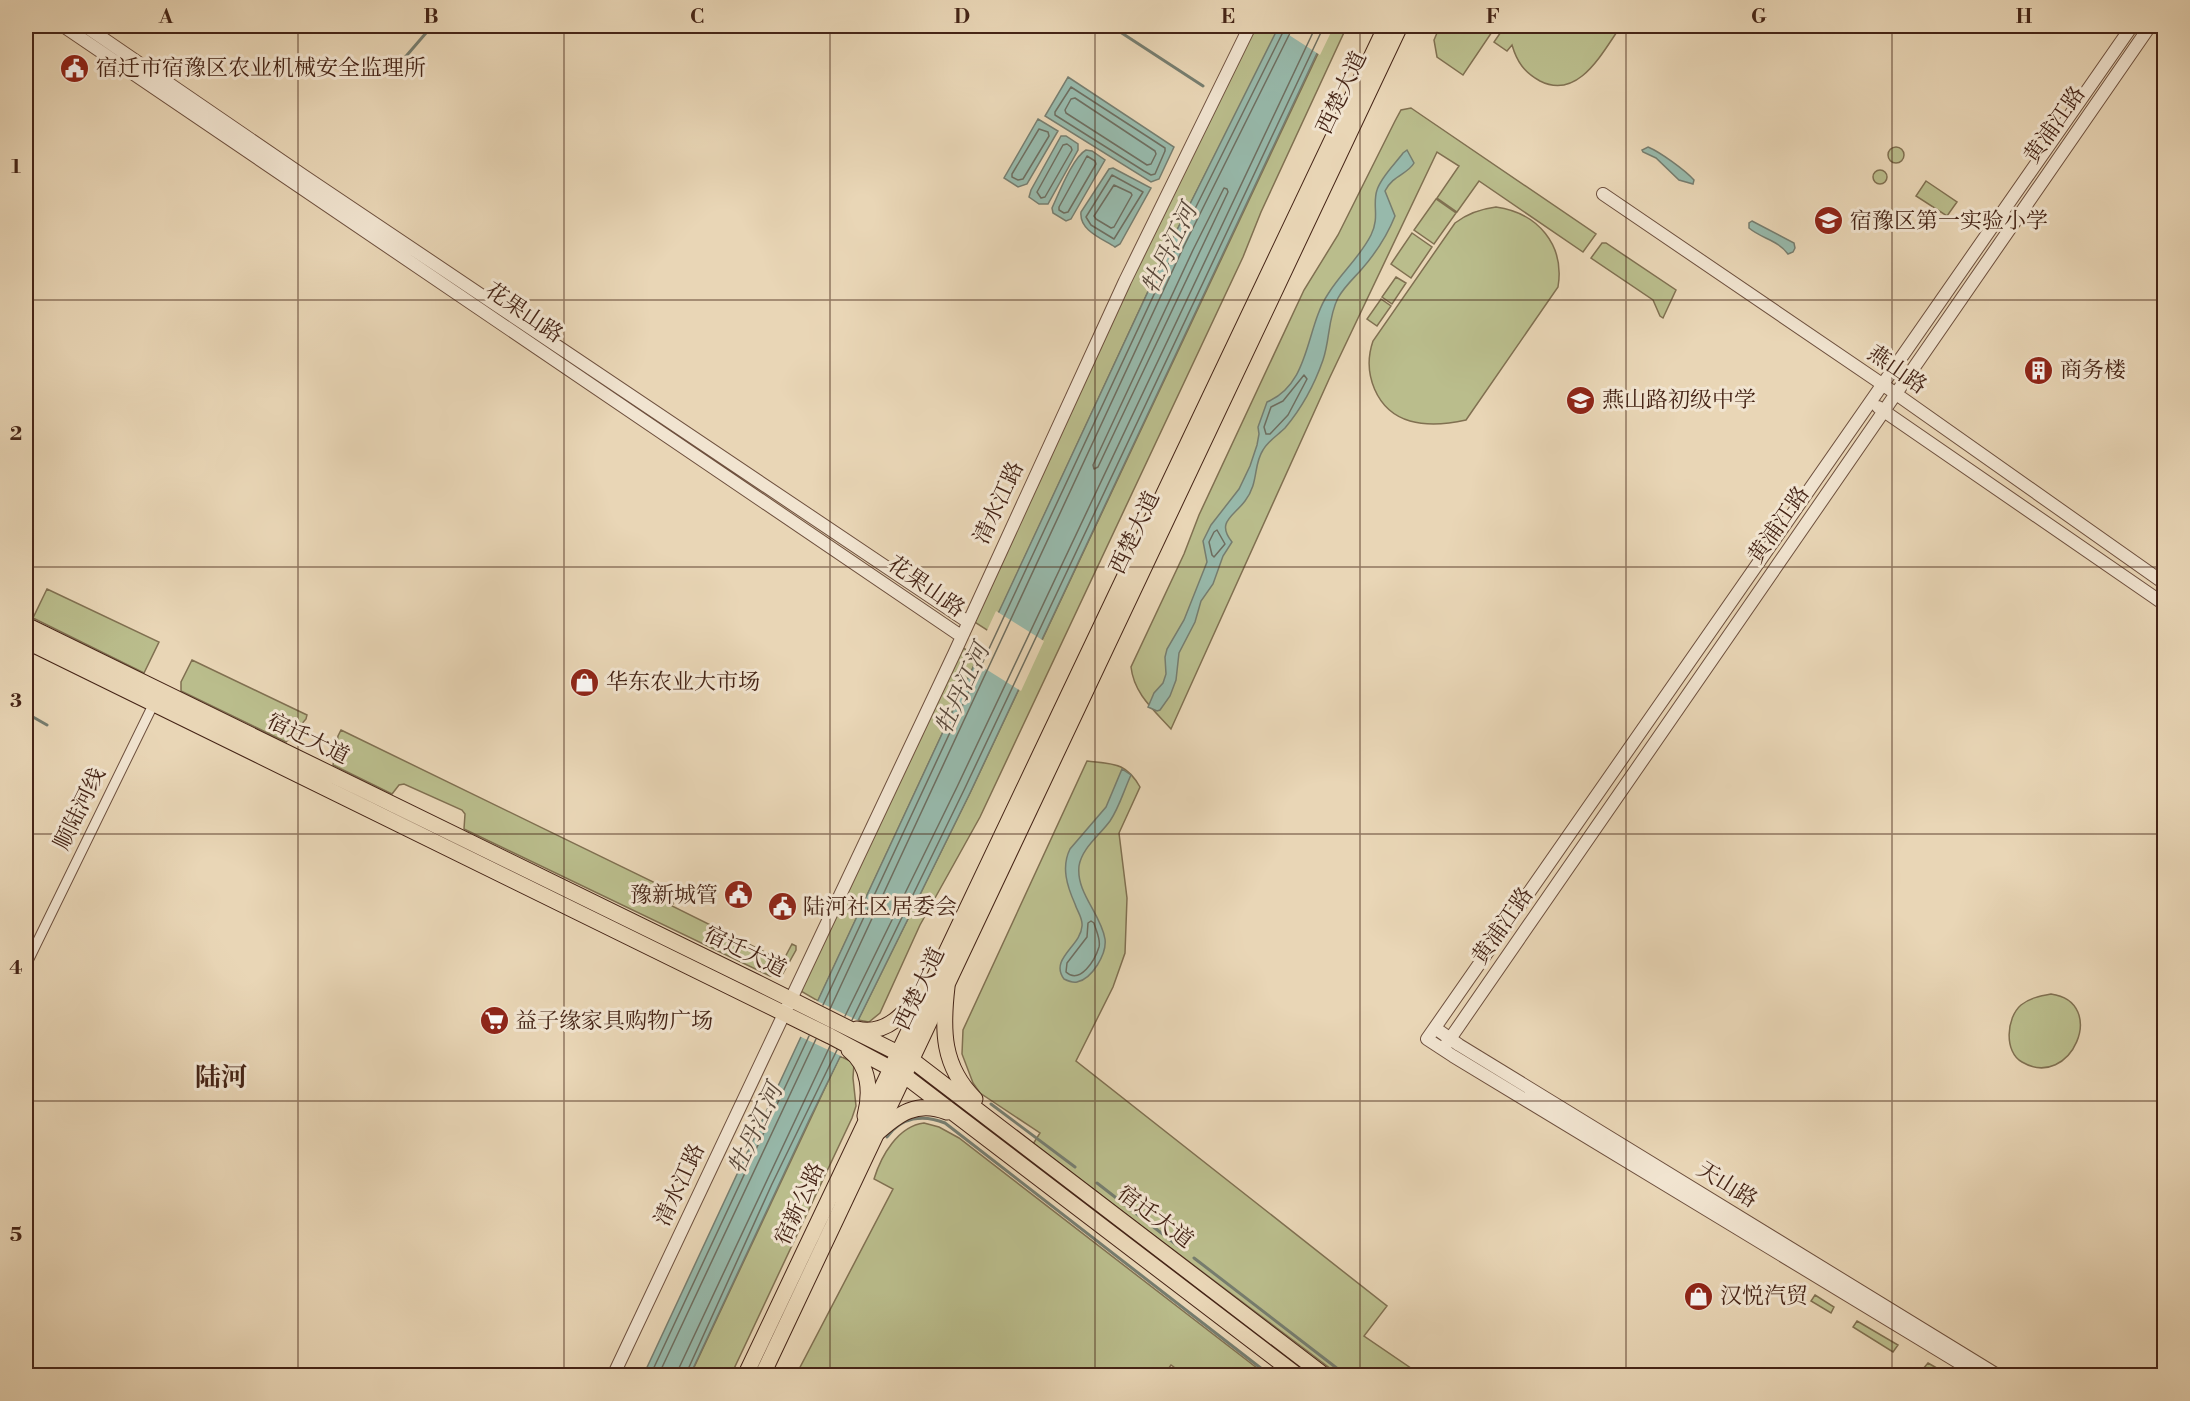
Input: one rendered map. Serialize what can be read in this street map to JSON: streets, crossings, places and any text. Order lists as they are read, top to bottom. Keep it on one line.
{"streets":{"main road":["西楚大道","宿迁大道","宿新公路"],"street":["黄浦江路","花果山路","燕山路","清水江路","顺陆河线","天山路"]},"crossings":[["西楚大道","宿迁大道"],["西楚大道","宿新公路"],["黄浦江路","燕山路"],["黄浦江路","天山路"],["花果山路","清水江路"],["清水江路","宿迁大道"],["宿迁大道","顺陆河线"],["宿迁大道","宿新公路"]],"districts":["陆河"],"water":["牡丹江河"],"places":{"public building":["宿迁市宿豫区农业机械安全监理所","豫新城管","陆河社区居委会"],"school or university":["宿豫区第一实验小学","燕山路初级中学"],"building":["商务楼"],"shop":["华东农业大市场","汉悦汽贸"],"supermarket":["益子缘家具购物广场"]},"grid":{"columns":["A","B","C","D","E","F","G","H"],"rows":["1","2","3","4","5"]}}
